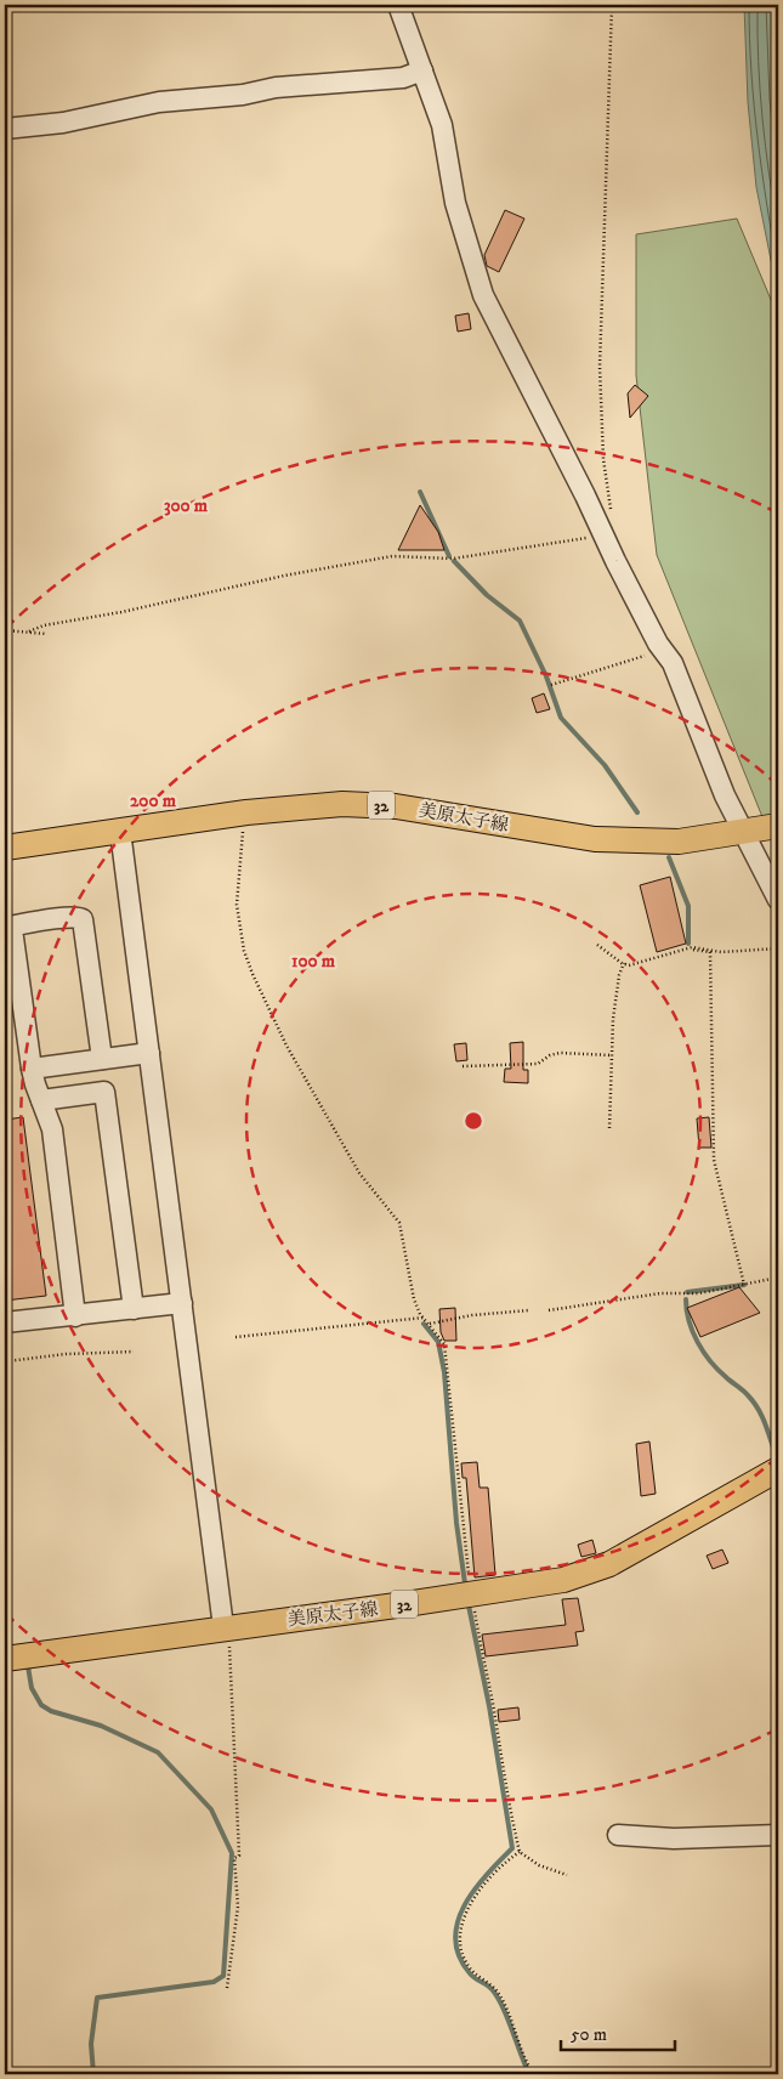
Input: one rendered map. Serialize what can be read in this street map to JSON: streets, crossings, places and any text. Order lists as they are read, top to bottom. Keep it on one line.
{"streets":{"main road":["32","美原太子線"]},"scale_bar":"50 m","rings":["300 m","200 m","100 m"]}
